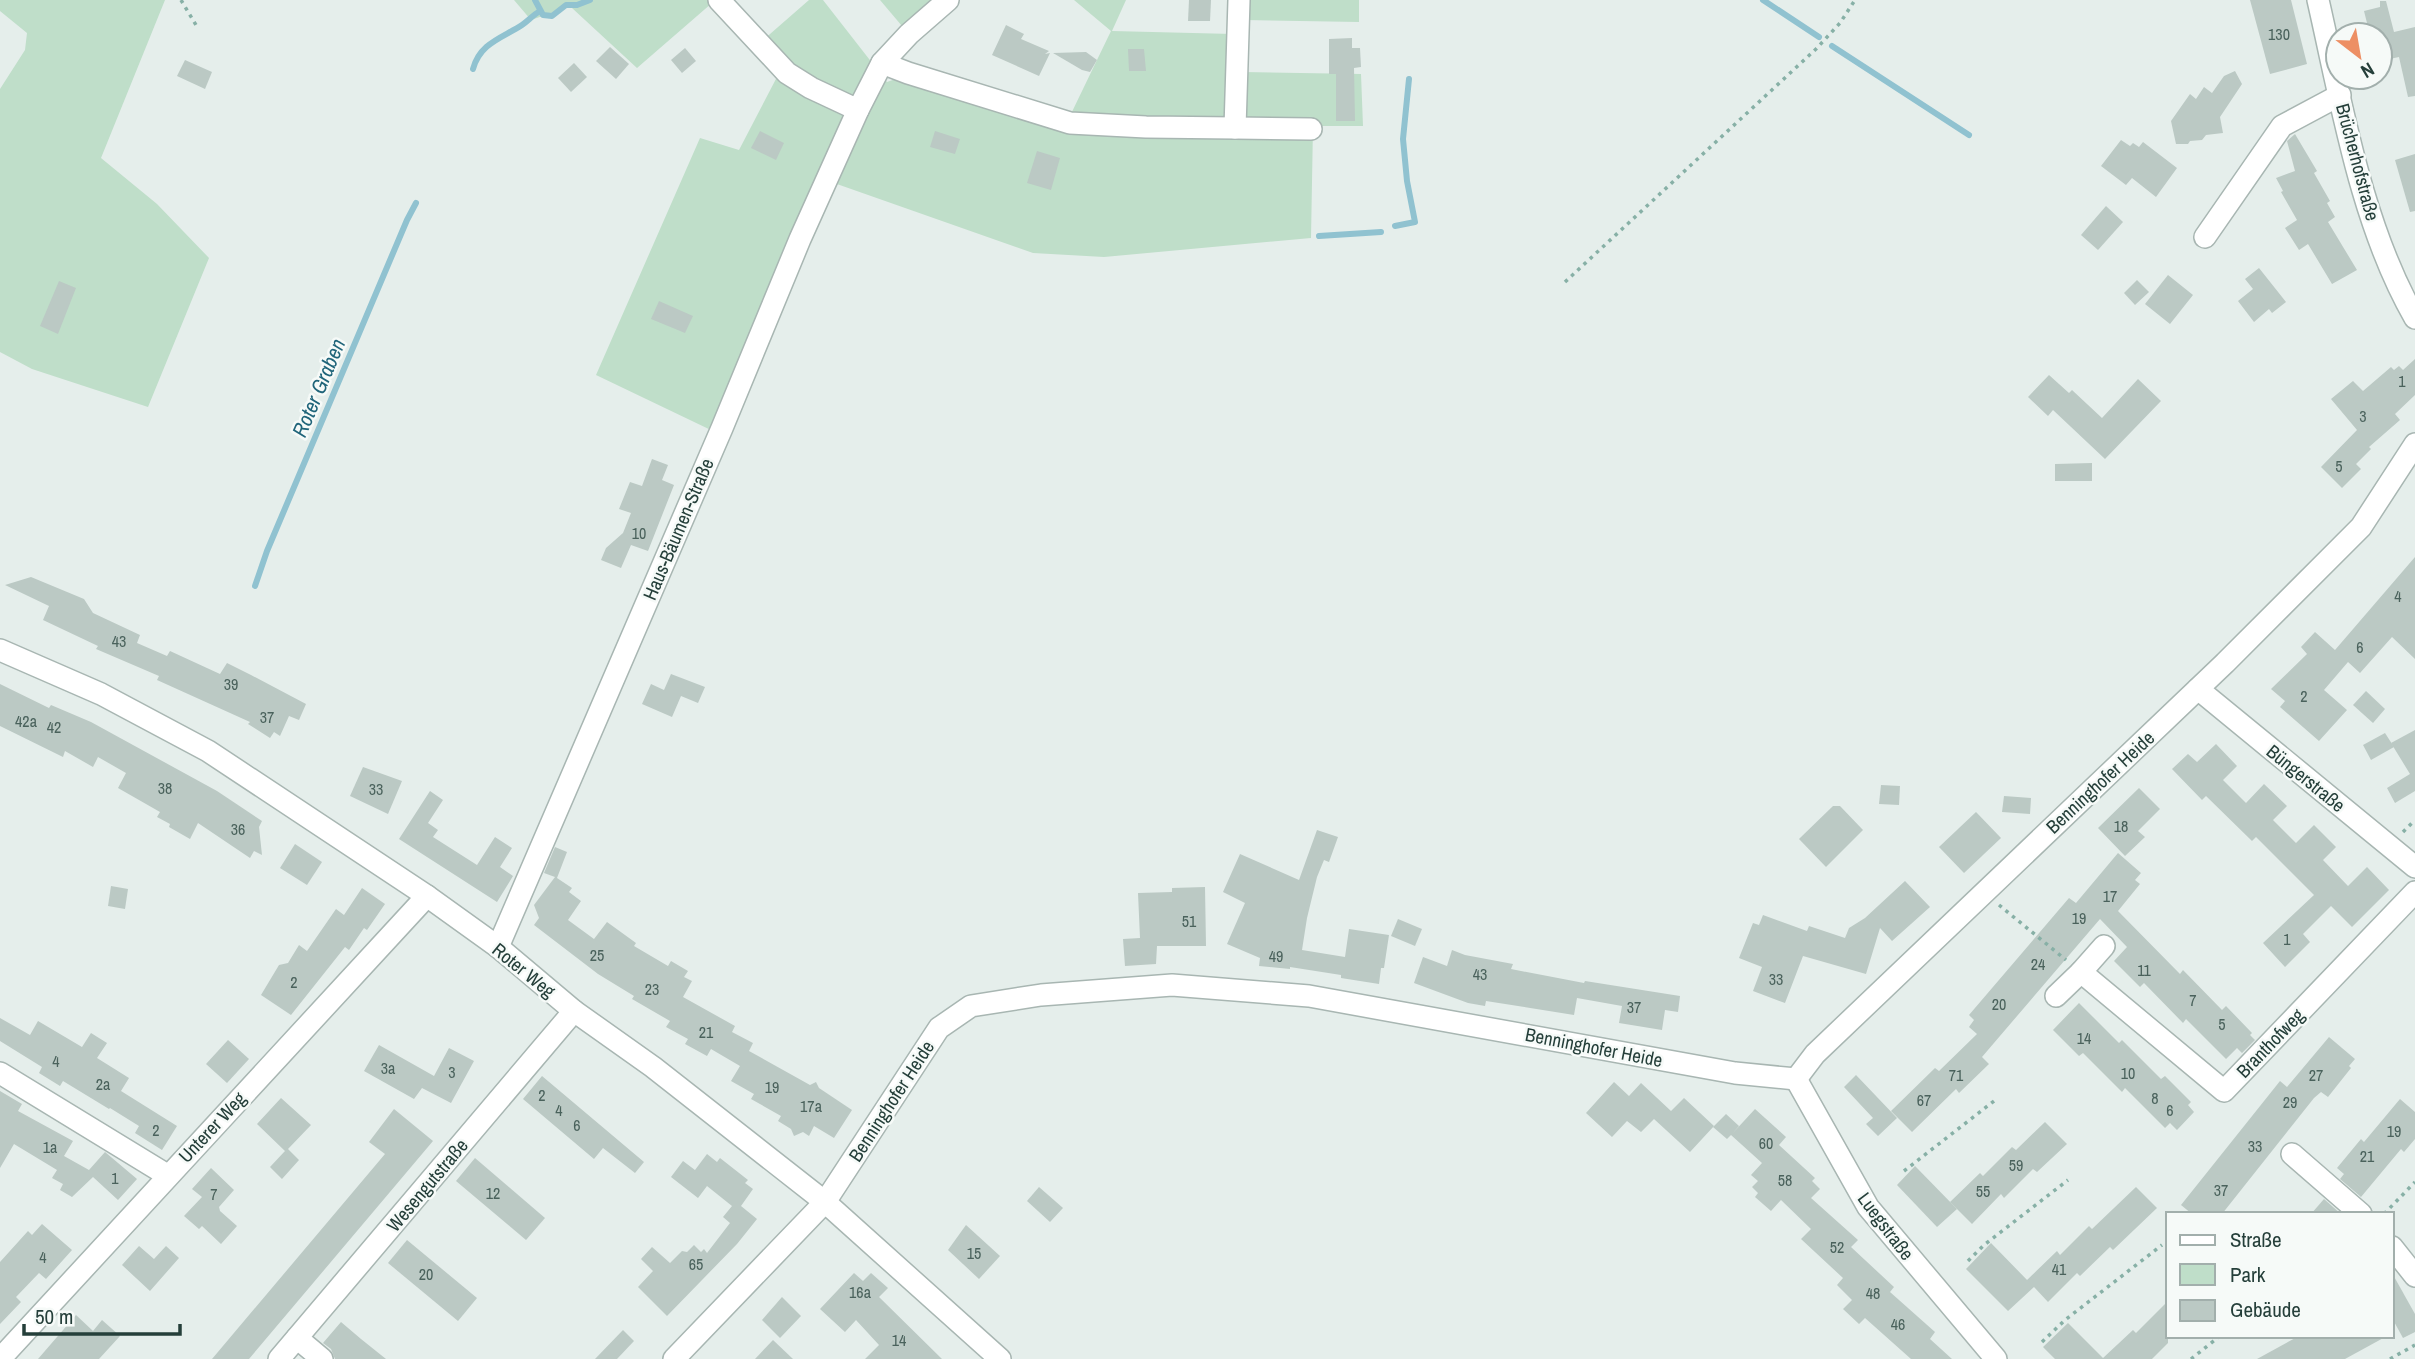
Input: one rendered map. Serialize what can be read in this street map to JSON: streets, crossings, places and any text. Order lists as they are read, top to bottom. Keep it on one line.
{"streets":{"street":["Brücherhofstraße","Haus-Bäumen-Straße","Büngerstraße","Benninghofer Heide","Roter Weg","Branthofweg","Unterer Weg","Wesengutstraße","Luegstraße"]},"crossings":[["Haus-Bäumen-Straße","Roter Weg"],["Büngerstraße","Benninghofer Heide"],["Benninghofer Heide","Roter Weg"],["Benninghofer Heide","Luegstraße"],["Roter Weg","Unterer Weg"],["Roter Weg","Wesengutstraße"]],"water":["Roter Graben"],"house_numbers":["130","1","3","5","10","4","43","6","39","2","37","42a","42","38","33","18","36","17","19","51","1","25","49","24","11","43","33","2","23","7","20","37","5","21","14","4","3a","3","10","71","27","2a","19","2","8","67","29","17a","4","6","6","2","19","60","33","1a","21","59","1","58","37","55","12","7","52","15","4","65","41","20","16a","48","46","14"],"legend":["Straße","Park","Gebäude"],"scale_bar":"50 m","north":"bottom right"}
